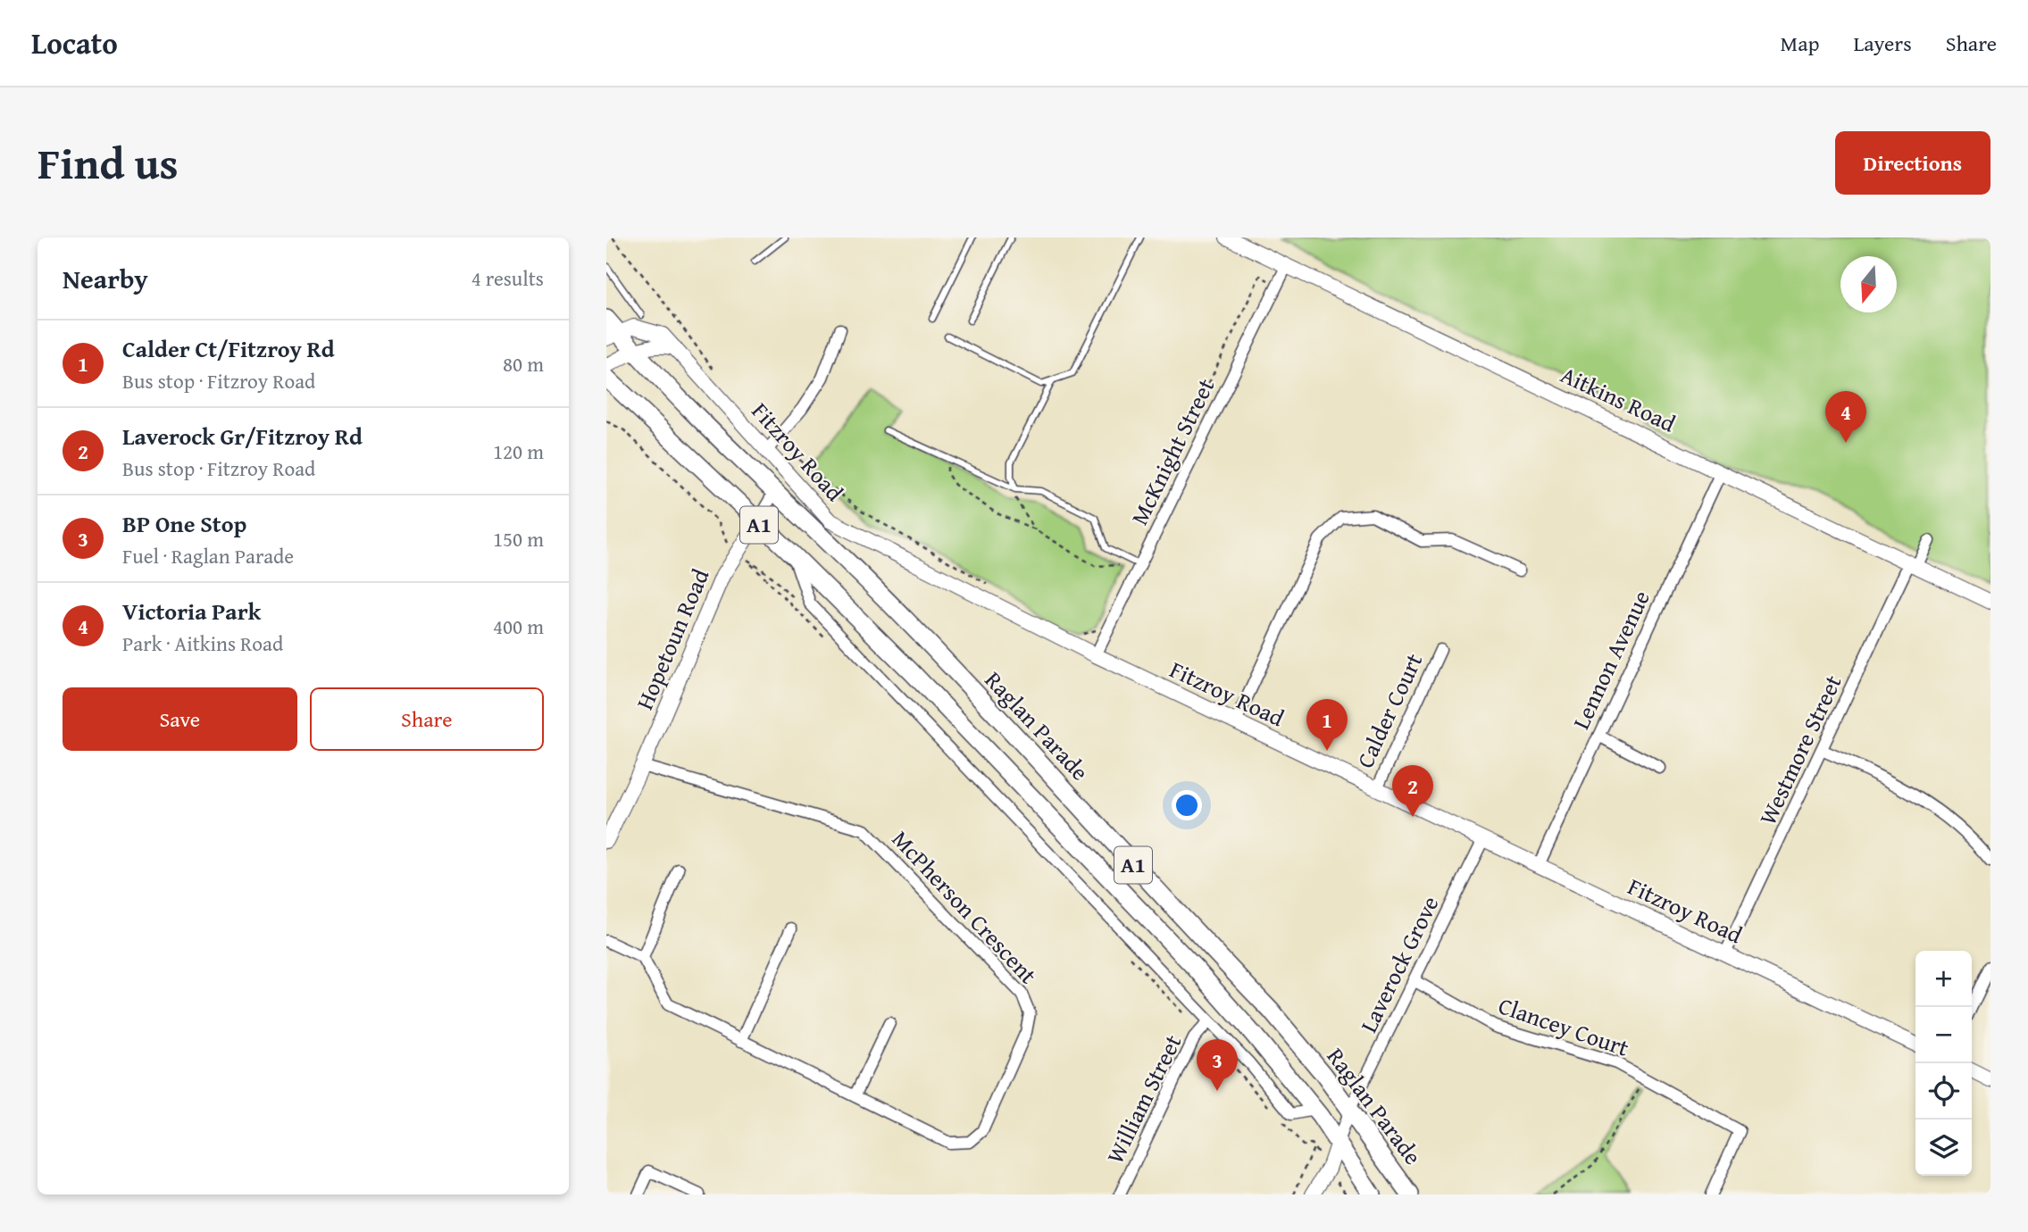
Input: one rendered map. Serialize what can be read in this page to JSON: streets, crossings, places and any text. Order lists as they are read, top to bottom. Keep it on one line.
{"streets":{"highway":["A1","Raglan Parade"],"street":["Aitkins Road","Fitzroy Road","McKnight Street","Hopetoun Road","Lennon Avenue","Calder Court","Westmore Street","McPherson Crescent","Laverock Grove","Clancey Court","William Street"]},"crossings":[["Aitkins Road","McKnight Street"],["Aitkins Road","Lennon Avenue"],["Aitkins Road","Westmore Street"],["Fitzroy Road","McKnight Street"],["Fitzroy Road","Lennon Avenue"],["Fitzroy Road","Calder Court"],["Fitzroy Road","Raglan Parade"],["Fitzroy Road","Westmore Street"],["Fitzroy Road","Laverock Grove"],["A1","Hopetoun Road"],["A1","Laverock Grove"],["Hopetoun Road","Raglan Parade"],["Hopetoun Road","McPherson Crescent"],["Raglan Parade","Laverock Grove"],["Laverock Grove","Clancey Court"]],"north":"bottom","page":{"header":"Locato","nav":["Map","Layers","Share"],"title":"Find us","buttons":["Directions",["Save","Share"]],"heading":["Nearby","4 results"],"list":[{"mark":"1","name":"Calder Ct/Fitzroy Rd","note":"Bus stop · Fitzroy Road","value":"80 m"},{"mark":"2","name":"Laverock Gr/Fitzroy Rd","note":"Bus stop · Fitzroy Road","value":"120 m"},{"mark":"3","name":"BP One Stop","note":"Fuel · Raglan Parade","value":"150 m"},{"mark":"4","name":"Victoria Park","note":"Park · Aitkins Road","value":"400 m"}],"pins":["4","1","2","3"],"map_buttons":["+","−"]}}
